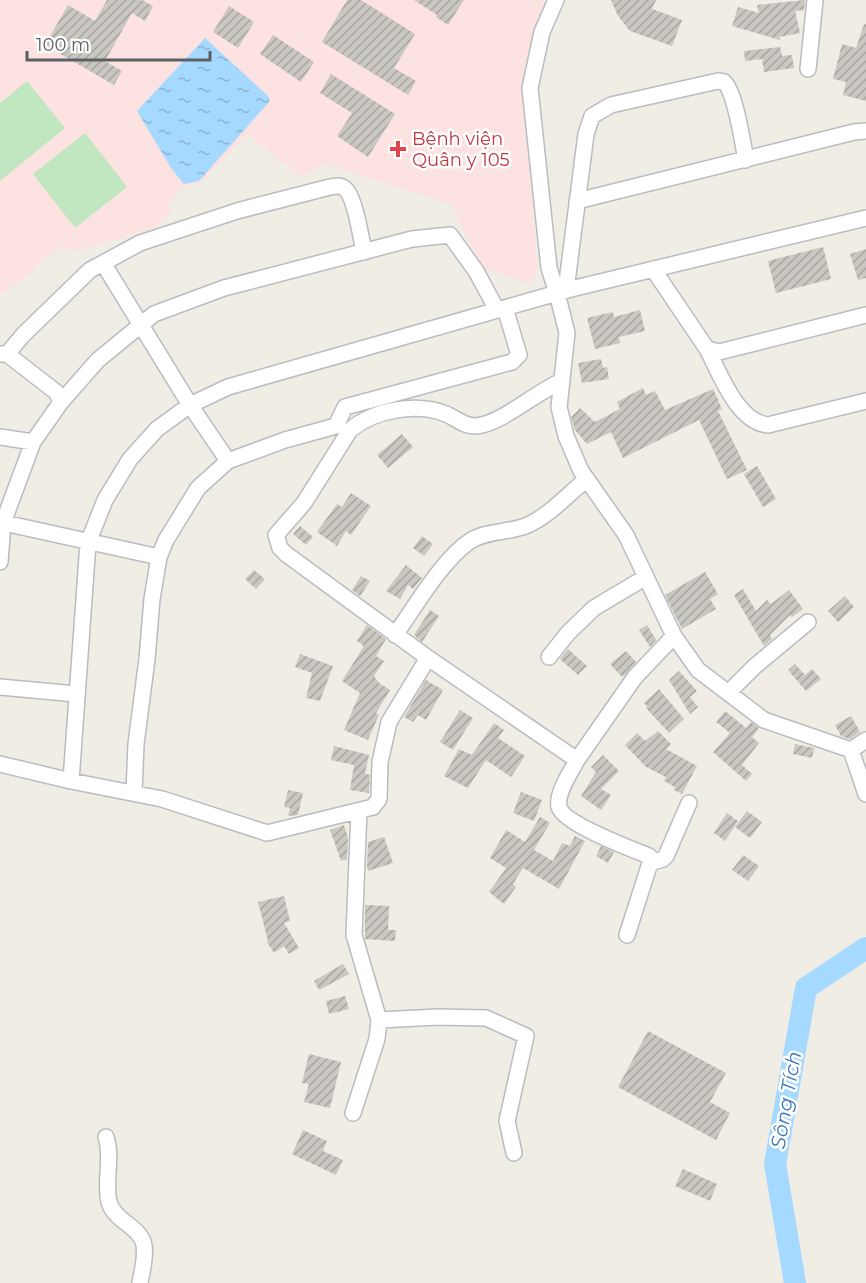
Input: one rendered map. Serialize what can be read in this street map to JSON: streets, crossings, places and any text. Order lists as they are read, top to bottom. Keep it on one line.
{"water":["Sông Tích"],"places":{"health":["Bệnh viện Quân y 105"]},"scale_bar":"100 m"}
